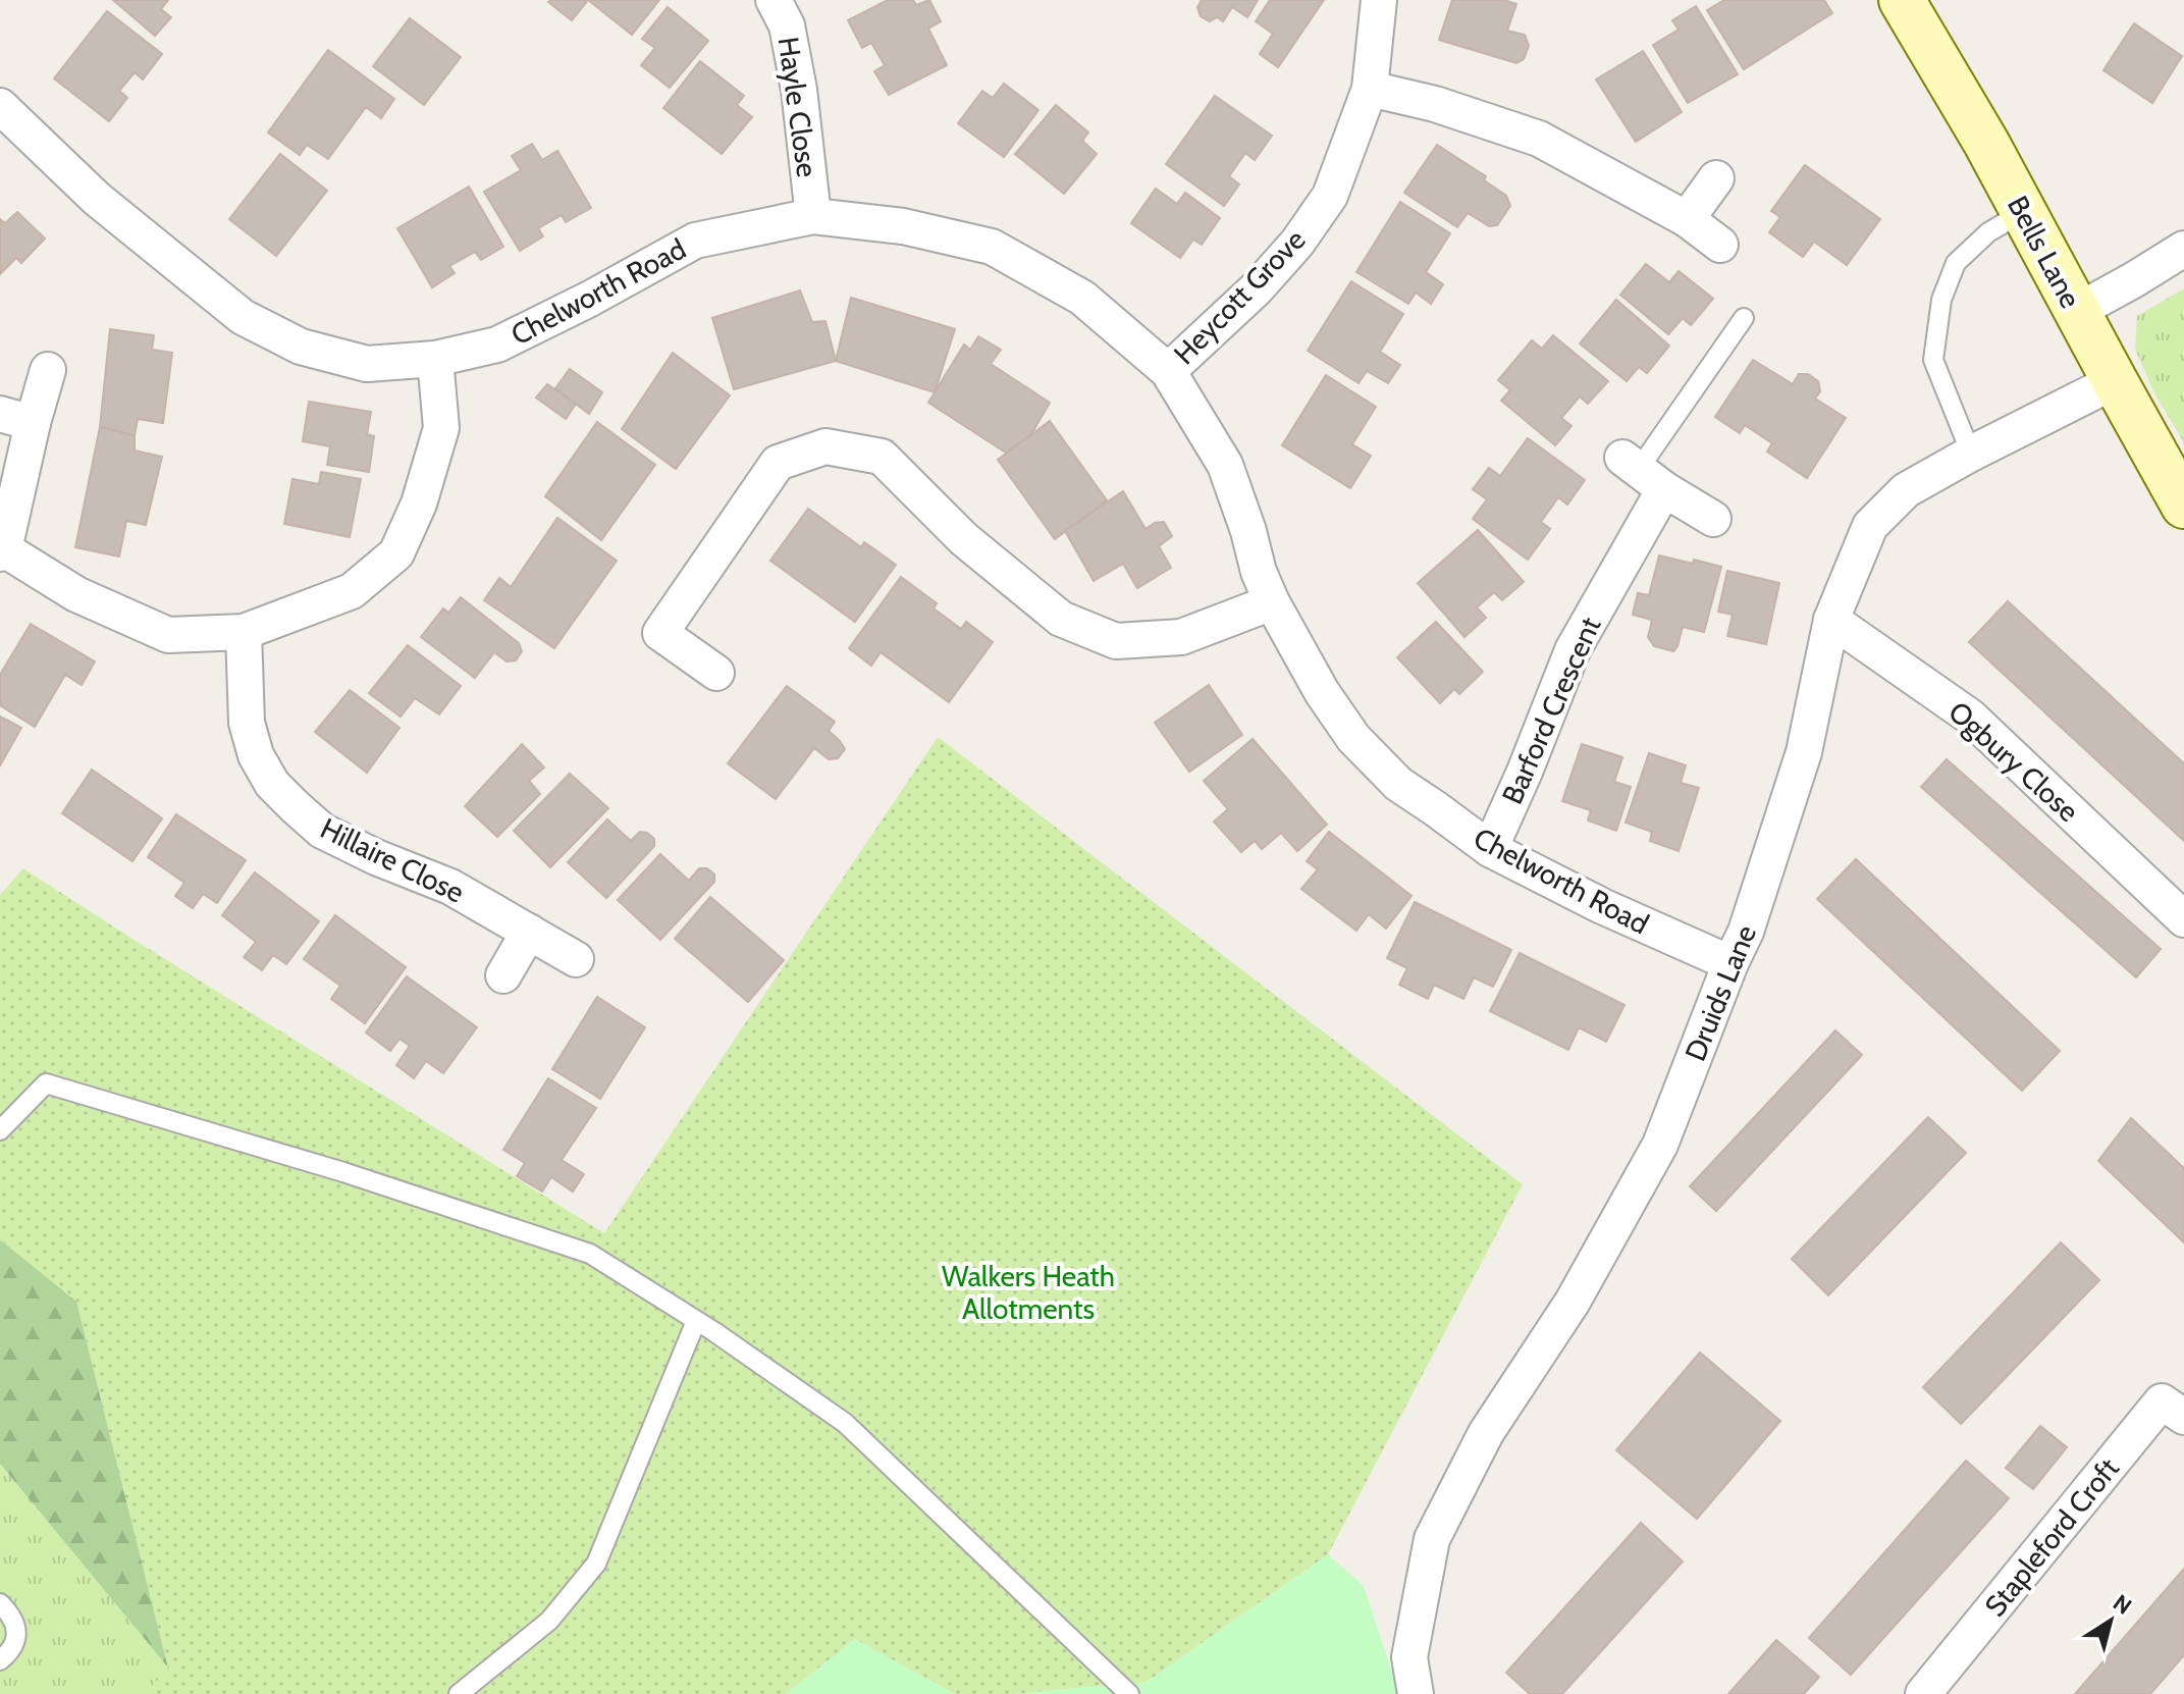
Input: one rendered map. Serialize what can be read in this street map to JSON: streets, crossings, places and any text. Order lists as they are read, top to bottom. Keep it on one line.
{"streets":{"street":["Hayle Close","Bells Lane","Chelworth Road","Heycott Grove","Barford Crescent","Ogbury Close","Hillaire Close","Druids Lane","Stapleford Croft"]},"crossings":[["Hayle Close","Chelworth Road"],["Bells Lane","Druids Lane"],["Chelworth Road","Heycott Grove"],["Chelworth Road","Barford Crescent"],["Chelworth Road","Druids Lane"],["Ogbury Close","Druids Lane"]],"parks":["Walkers Heath Allotments"],"north":"top right"}
